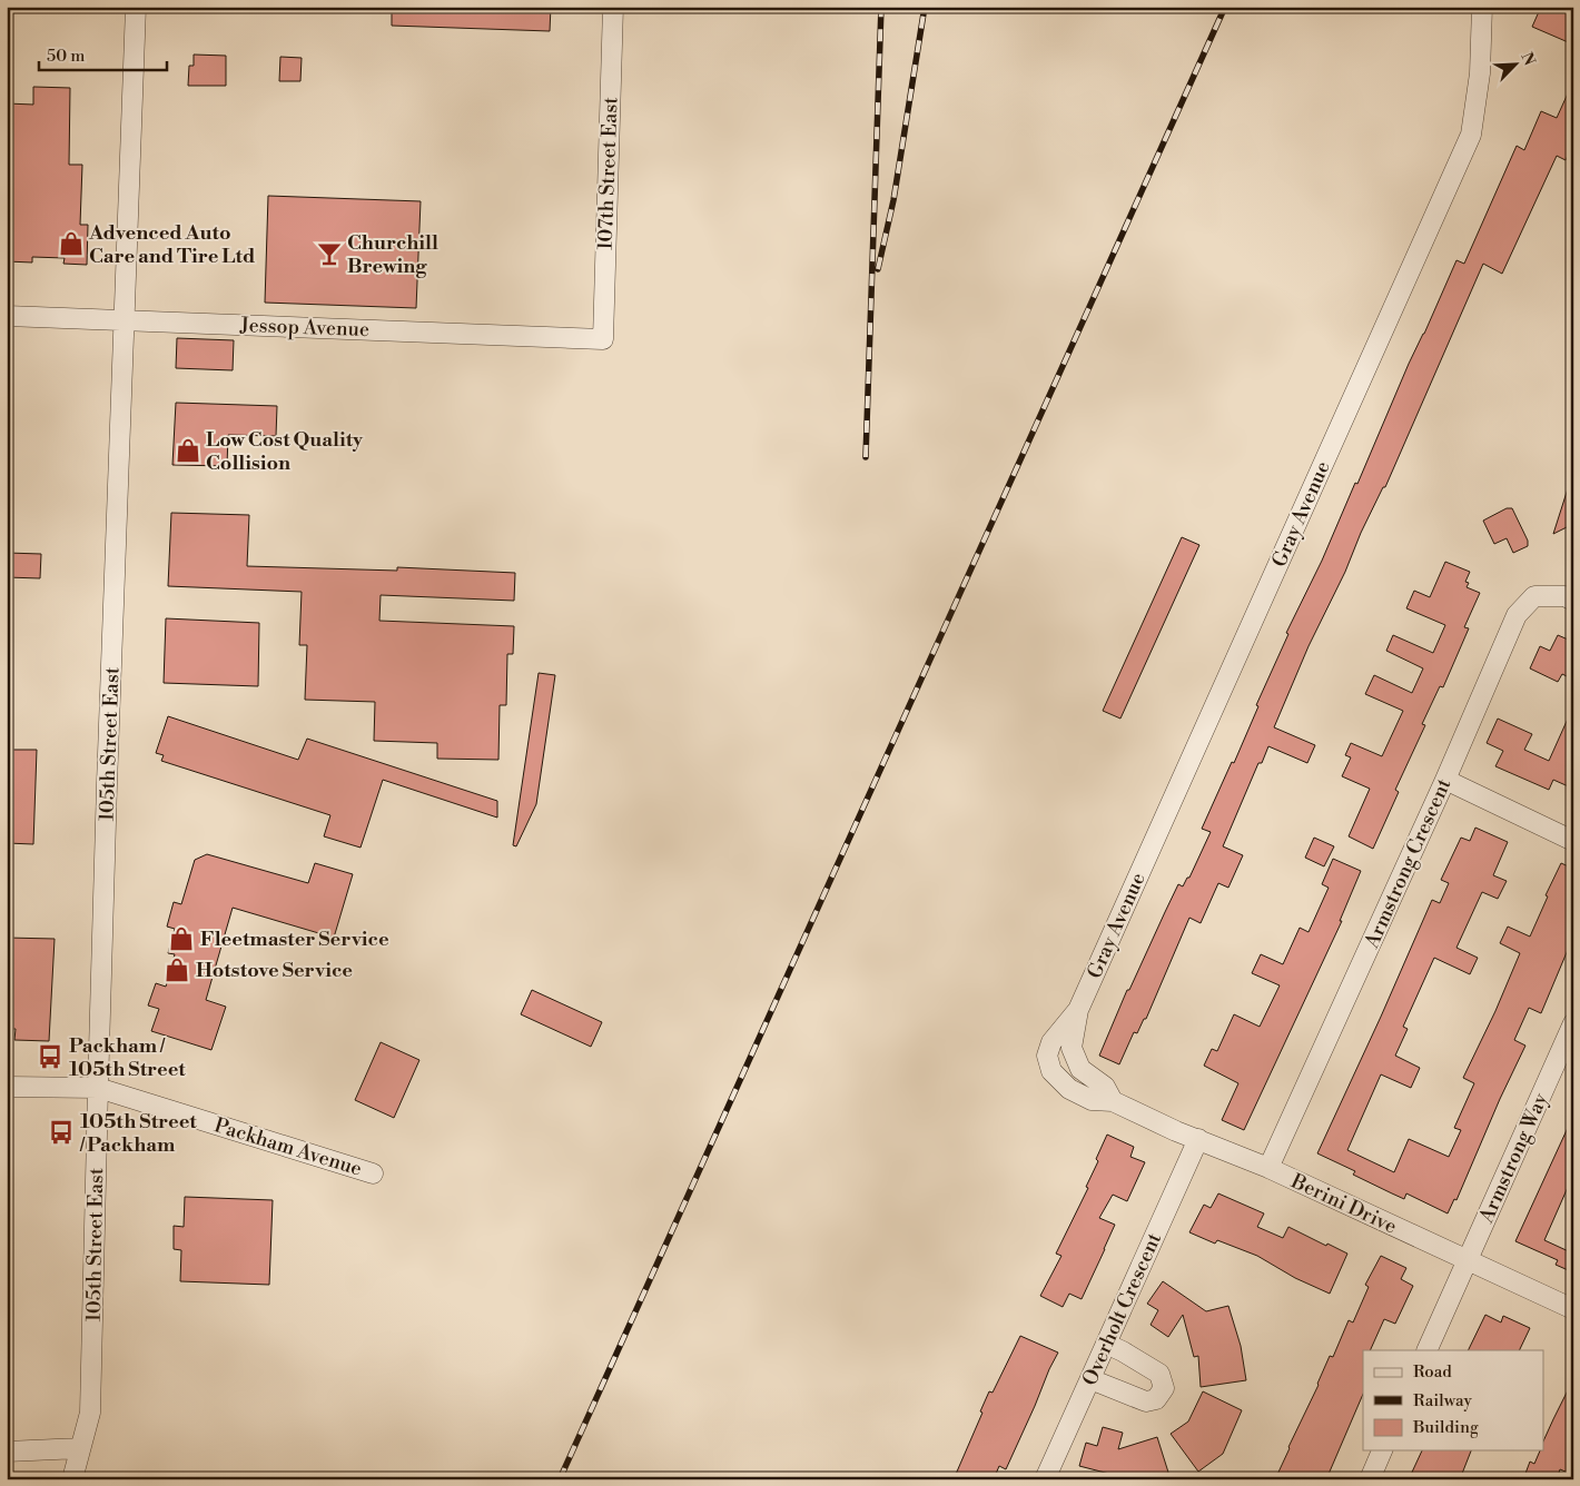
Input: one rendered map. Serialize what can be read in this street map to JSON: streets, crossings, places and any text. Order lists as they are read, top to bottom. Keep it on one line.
{"streets":{"street":["107th Street East","Jessop Avenue","Gray Avenue","105th Street East","Armstrong Crescent","Packham Avenue","Armstrong Way","Berini Drive","Overholt Crescent"]},"crossings":[["107th Street East","Jessop Avenue"],["Jessop Avenue","105th Street East"],["Gray Avenue","Berini Drive"],["105th Street East","Packham Avenue"],["Armstrong Crescent","Berini Drive"],["Armstrong Way","Berini Drive"],["Berini Drive","Overholt Crescent"]],"places":{"shop":["Advenced Auto Care and Tire Ltd","Low Cost Quality Collision","Fleetmaster Service","Hotstove Service"],"bar":["Churchill Brewing"],"bus stop":["Packham / 105th Street","105th Street / Packham"]},"legend":["Road","Railway","Building"],"scale_bar":"50 m","north":"top right"}
